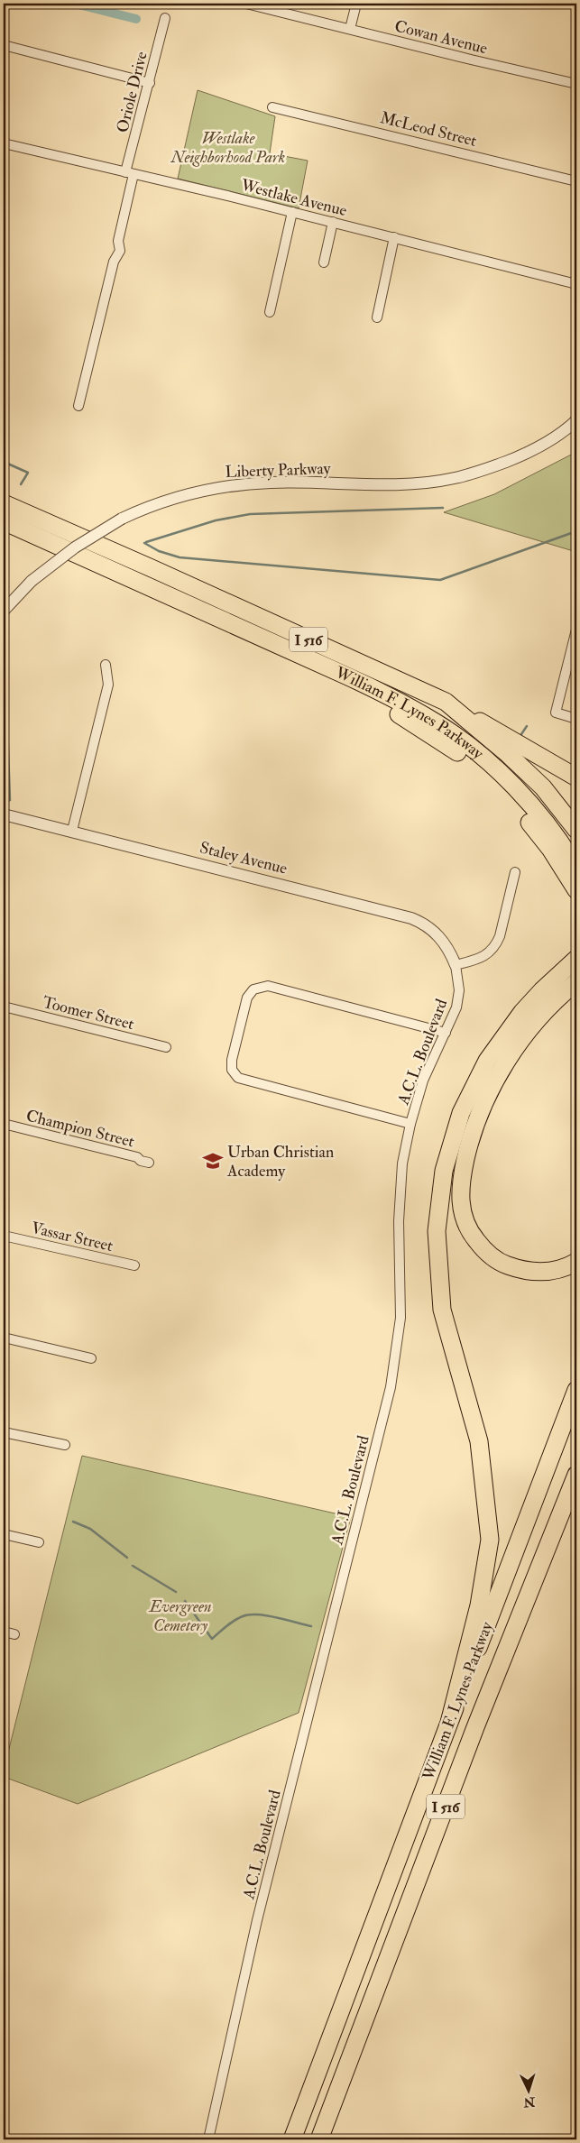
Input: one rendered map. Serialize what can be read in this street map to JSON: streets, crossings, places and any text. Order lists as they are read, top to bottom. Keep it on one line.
{"streets":{"highway":["I 516","William F. Lynes Parkway"],"street":["Cowan Avenue","Oriole Drive","McLeod Street","Westlake Avenue","Liberty Parkway","Staley Avenue","Toomer Street","A.C.L. Boulevard","Champion Street","Vassar Street"]},"crossings":[["Oriole Drive","Westlake Avenue"],["Staley Avenue","A.C.L. Boulevard"]],"parks":["Westlake Neighborhood Park","Evergreen Cemetery"],"places":{"school or university":["Urban Christian Academy"]},"north":"bottom"}
